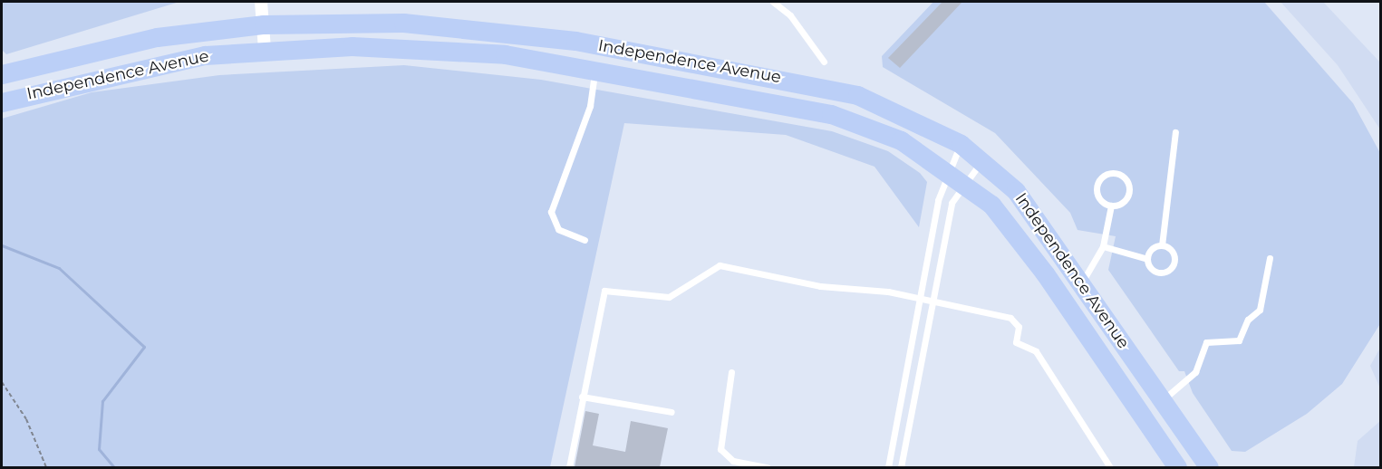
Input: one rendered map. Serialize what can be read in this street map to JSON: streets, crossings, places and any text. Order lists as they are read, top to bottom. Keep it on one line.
{"streets":{"main road":["Independence Avenue"]}}
